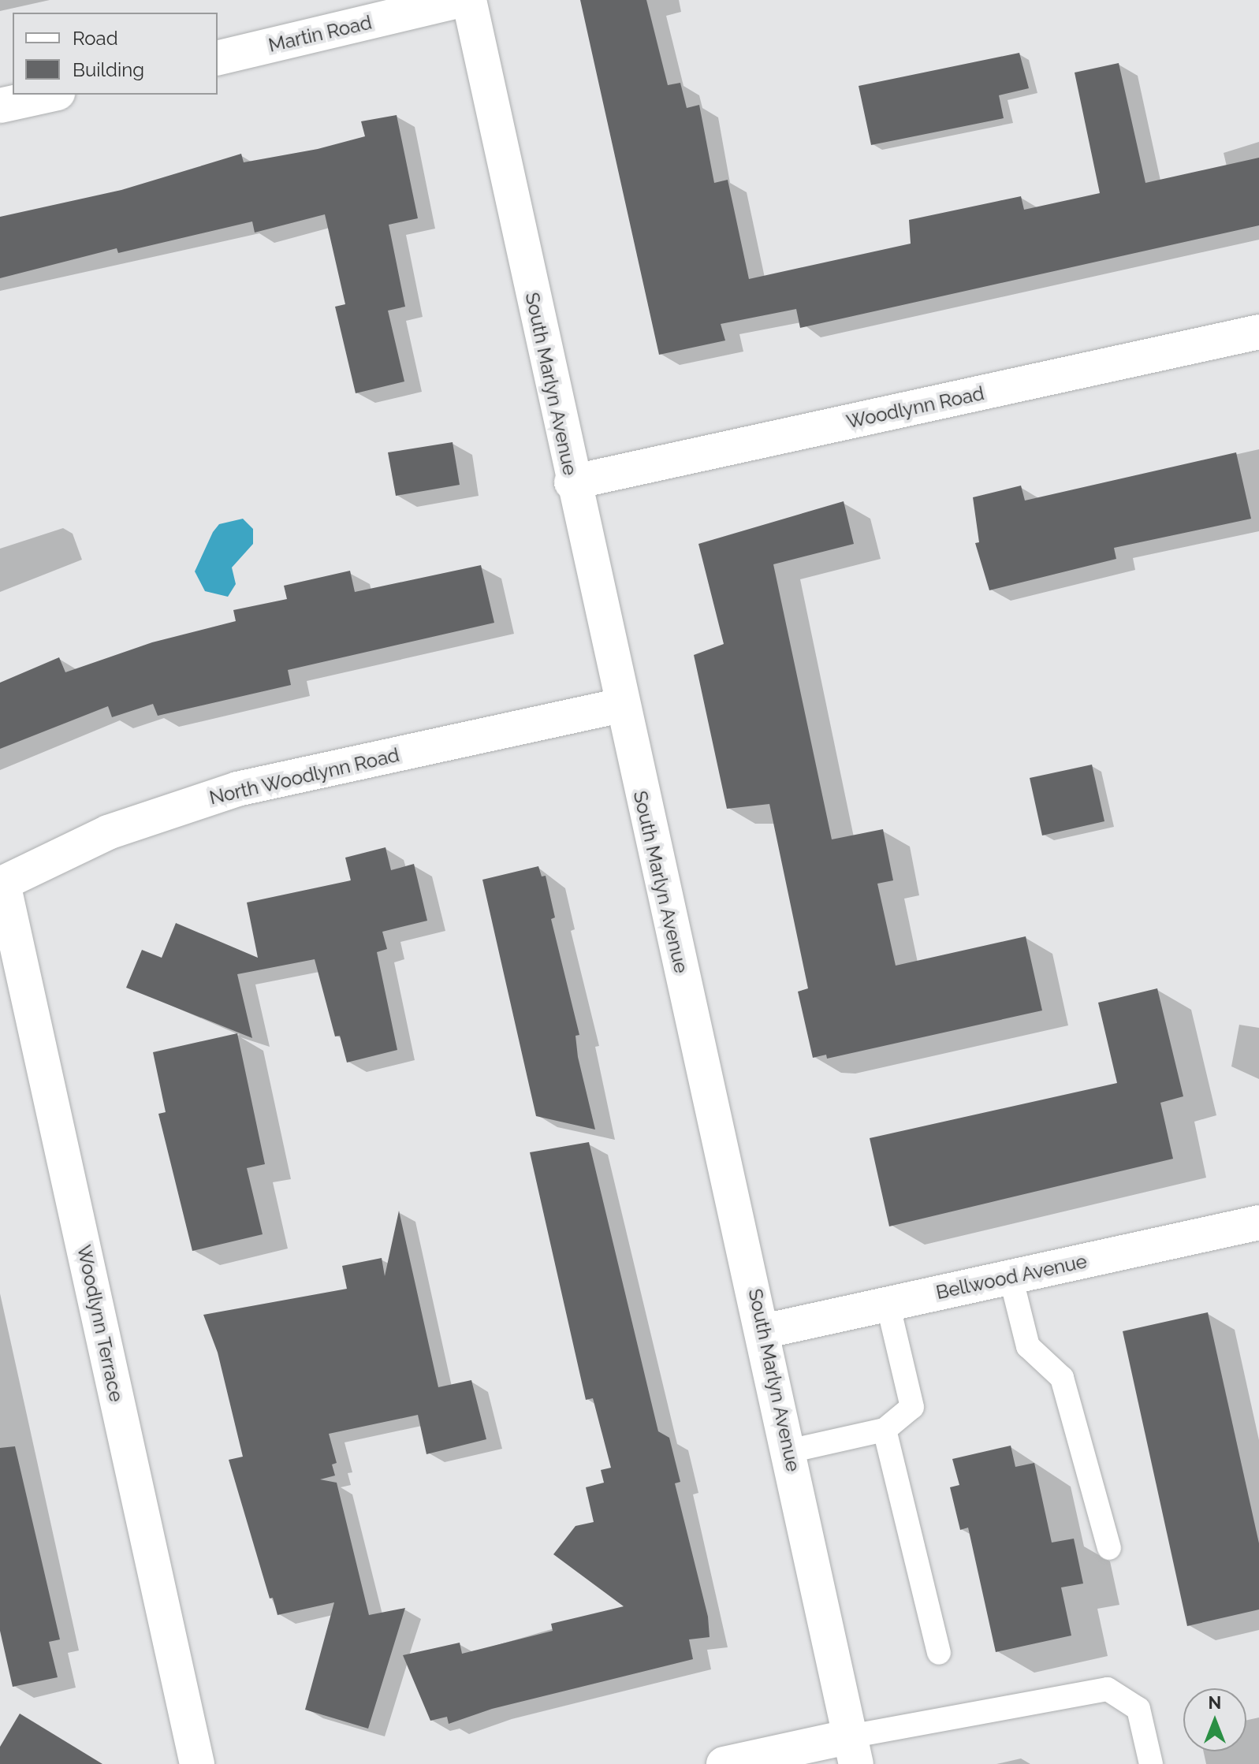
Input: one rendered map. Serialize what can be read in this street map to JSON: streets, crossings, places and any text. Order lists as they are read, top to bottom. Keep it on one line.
{"streets":{"street":["Martin Road","South Marlyn Avenue","Woodlynn Road","North Woodlynn Road","Bellwood Avenue","Woodlynn Terrace"]},"crossings":[["South Marlyn Avenue","Woodlynn Road"],["South Marlyn Avenue","North Woodlynn Road"],["South Marlyn Avenue","Bellwood Avenue"],["North Woodlynn Road","Woodlynn Terrace"]],"legend":["Road","Building"],"north":"top"}
